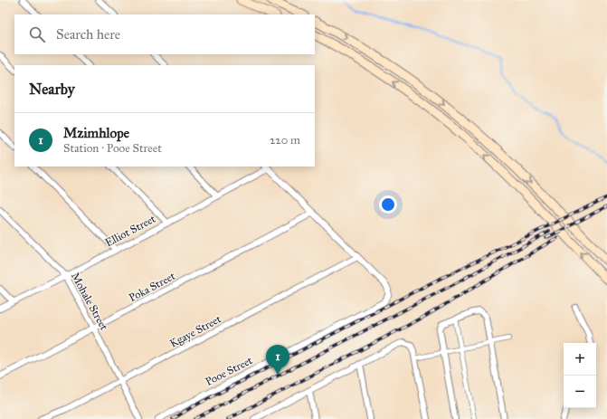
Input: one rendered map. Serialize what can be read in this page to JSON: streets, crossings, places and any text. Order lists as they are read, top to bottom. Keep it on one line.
{"streets":{"street":["Elliot Street","Poka Street","Mohale Street","Kgaye Street","Pooe Street"]},"crossings":[["Elliot Street","Mohale Street"],["Poka Street","Mohale Street"],["Mohale Street","Kgaye Street"],["Kgaye Street","Pooe Street"]],"page":{"search":"Search here","heading":"Nearby","list":[{"mark":"1","name":"Mzimhlope","note":"Station · Pooe Street","value":"220 m"}],"map_buttons":["+","−"],"pins":"1"}}
